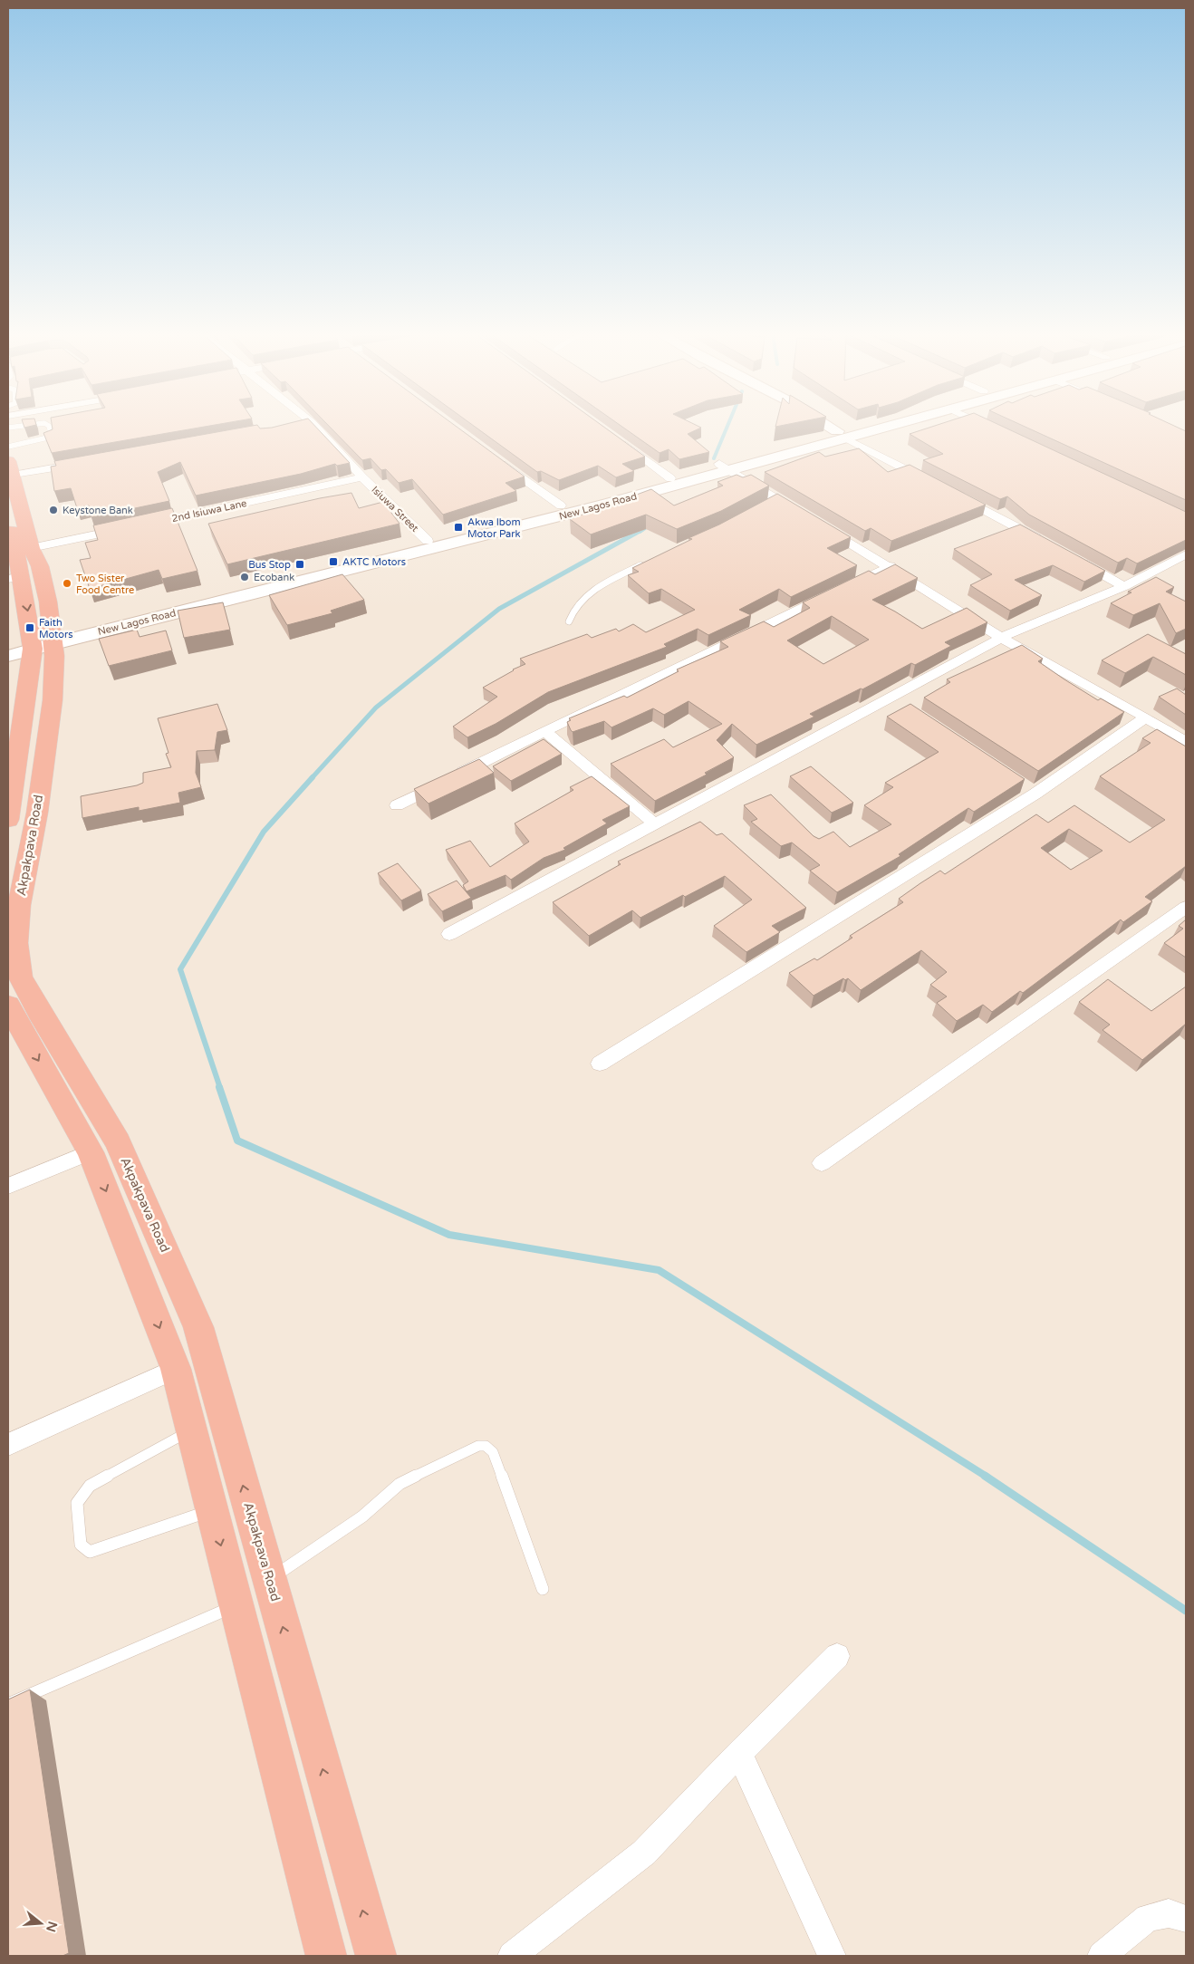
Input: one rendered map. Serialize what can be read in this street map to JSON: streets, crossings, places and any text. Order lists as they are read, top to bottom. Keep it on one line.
{"streets":{"highway":["Akpakpava Road"],"main road":["New Lagos Road"],"street":["Isiuwa Street","2nd Isiuwa Lane"]},"crossings":[["New Lagos Road","Isiuwa Street"],["New Lagos Road","Akpakpava Road"],["Isiuwa Street","2nd Isiuwa Lane"]],"places":{"other":["Keystone Bank","Ecobank","Two Sister Food Centre"],"transit":["Akwa Ibom Motor Park","AKTC Motors","Bus Stop","Faith Motors"]},"north":"right"}
